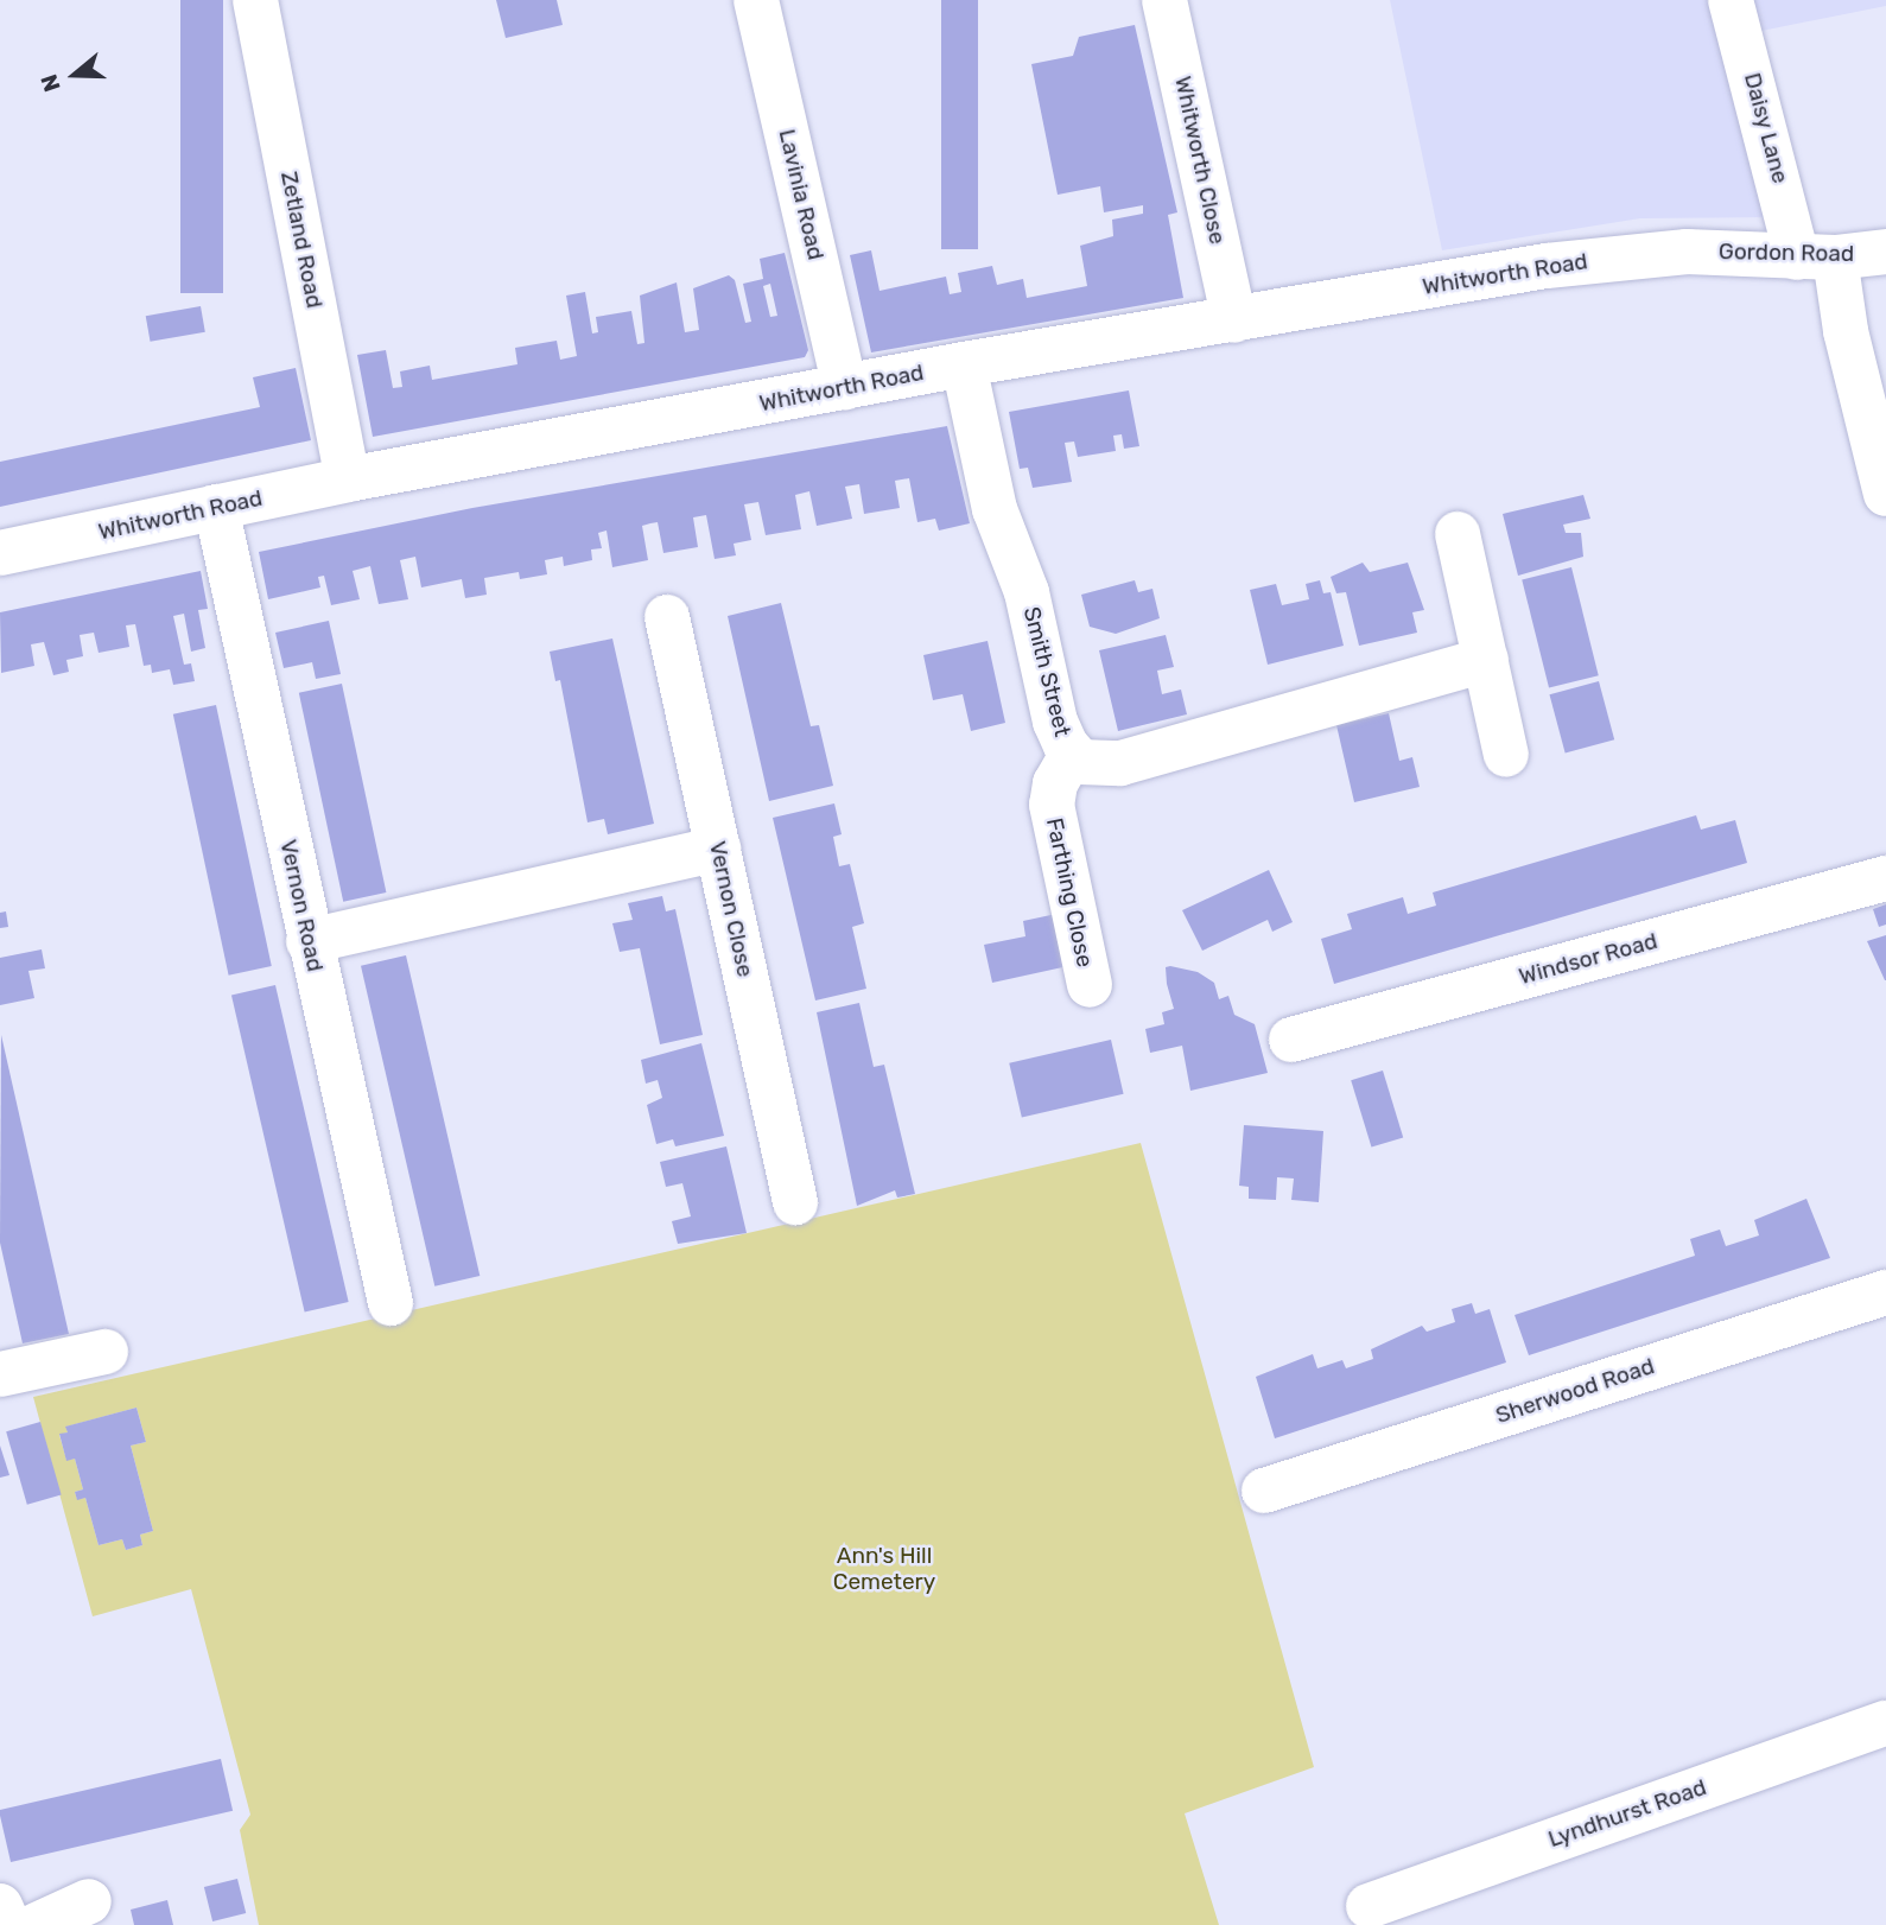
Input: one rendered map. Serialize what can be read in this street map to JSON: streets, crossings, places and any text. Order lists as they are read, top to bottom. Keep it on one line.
{"streets":{"street":["Daisy Lane","Whitworth Close","Lavinia Road","Zetland Road","Gordon Road","Whitworth Road","Smith Street","Farthing Close","Vernon Road","Vernon Close","Windsor Road","Sherwood Road","Lyndhurst Road"]},"crossings":[["Daisy Lane","Gordon Road"],["Whitworth Close","Whitworth Road"],["Lavinia Road","Whitworth Road"],["Zetland Road","Whitworth Road"],["Gordon Road","Whitworth Road"],["Whitworth Road","Smith Street"],["Whitworth Road","Vernon Road"],["Smith Street","Farthing Close"]],"parks":["Ann's Hill Cemetery"],"north":"left"}
